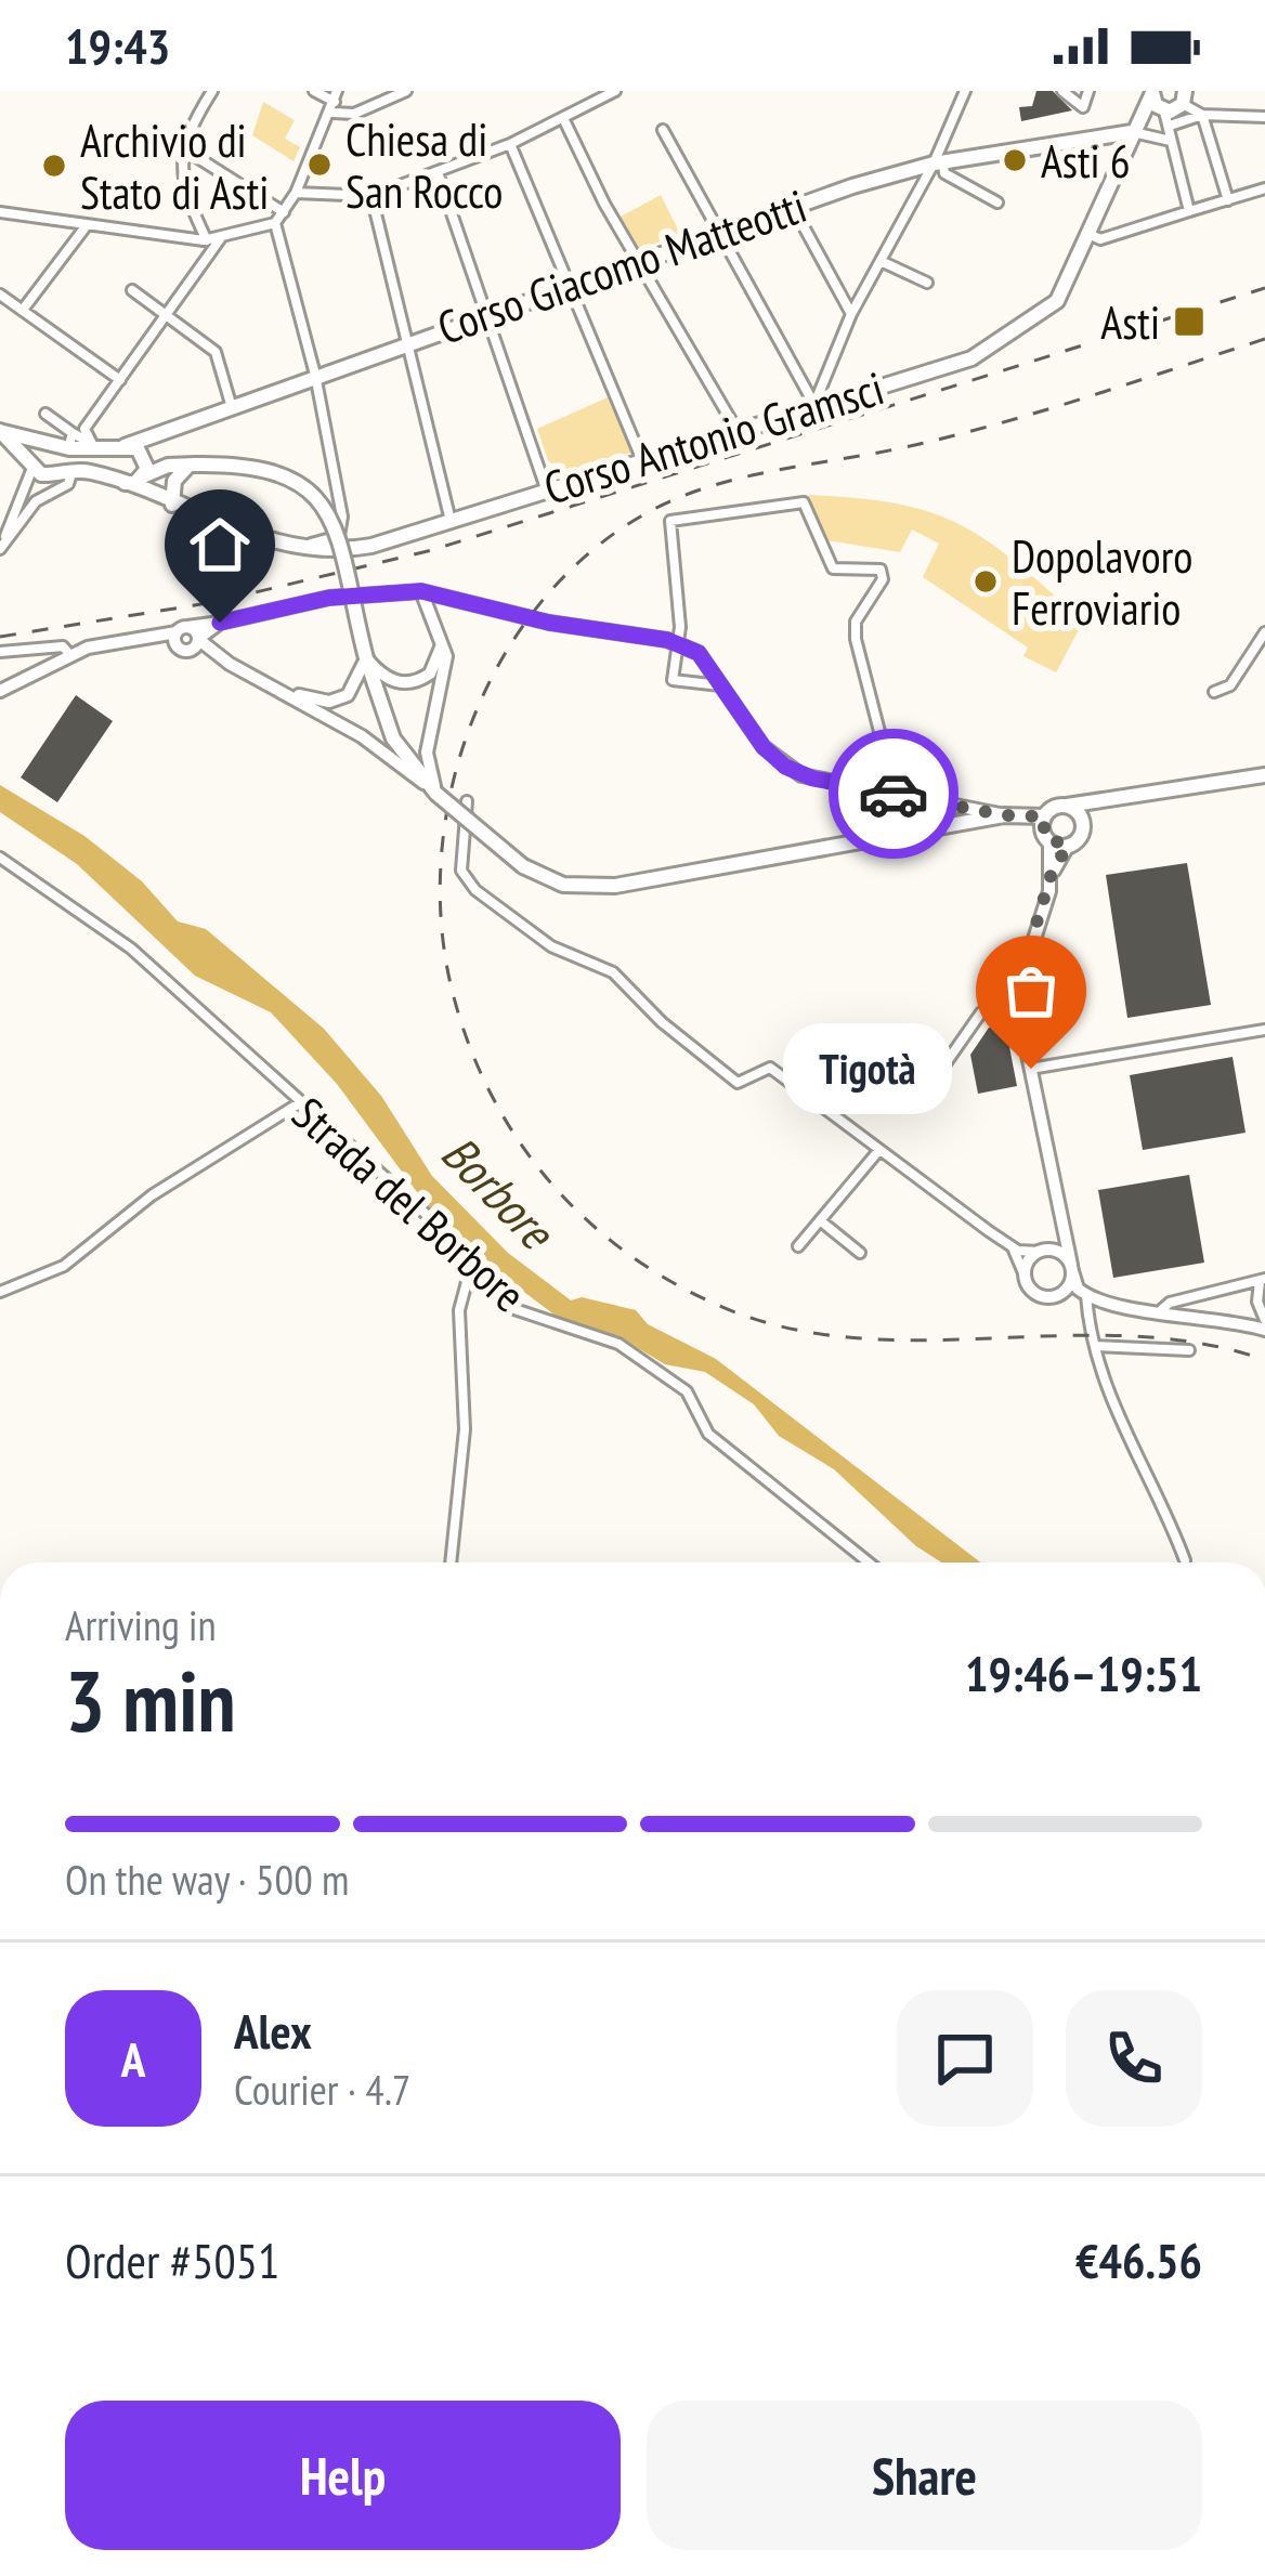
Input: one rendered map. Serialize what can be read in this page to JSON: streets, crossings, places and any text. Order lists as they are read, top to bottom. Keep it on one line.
{"streets":{"main road":["Corso Giacomo Matteotti","Corso Antonio Gramsci"],"street":["Strada del Borbore"]},"crossings":[["Corso Giacomo Matteotti","Corso Antonio Gramsci"]],"water":["Borbore"],"places":{"other":["Asti 6","Chiesa di San Rocco","Archivio di Stato di Asti","Dopolavoro Ferroviario","Tigotà"],"transit":["Asti"]},"page":{"status":"19:43","bubble":"Tigotà","heading":["3 min","Arriving in","19:46–19:51"],"panel":["Alex","Courier · 4.7","Order #5051","€46.56"],"bar":"On the way · 500 m","round":"A","buttons":["Help","Share"]}}
